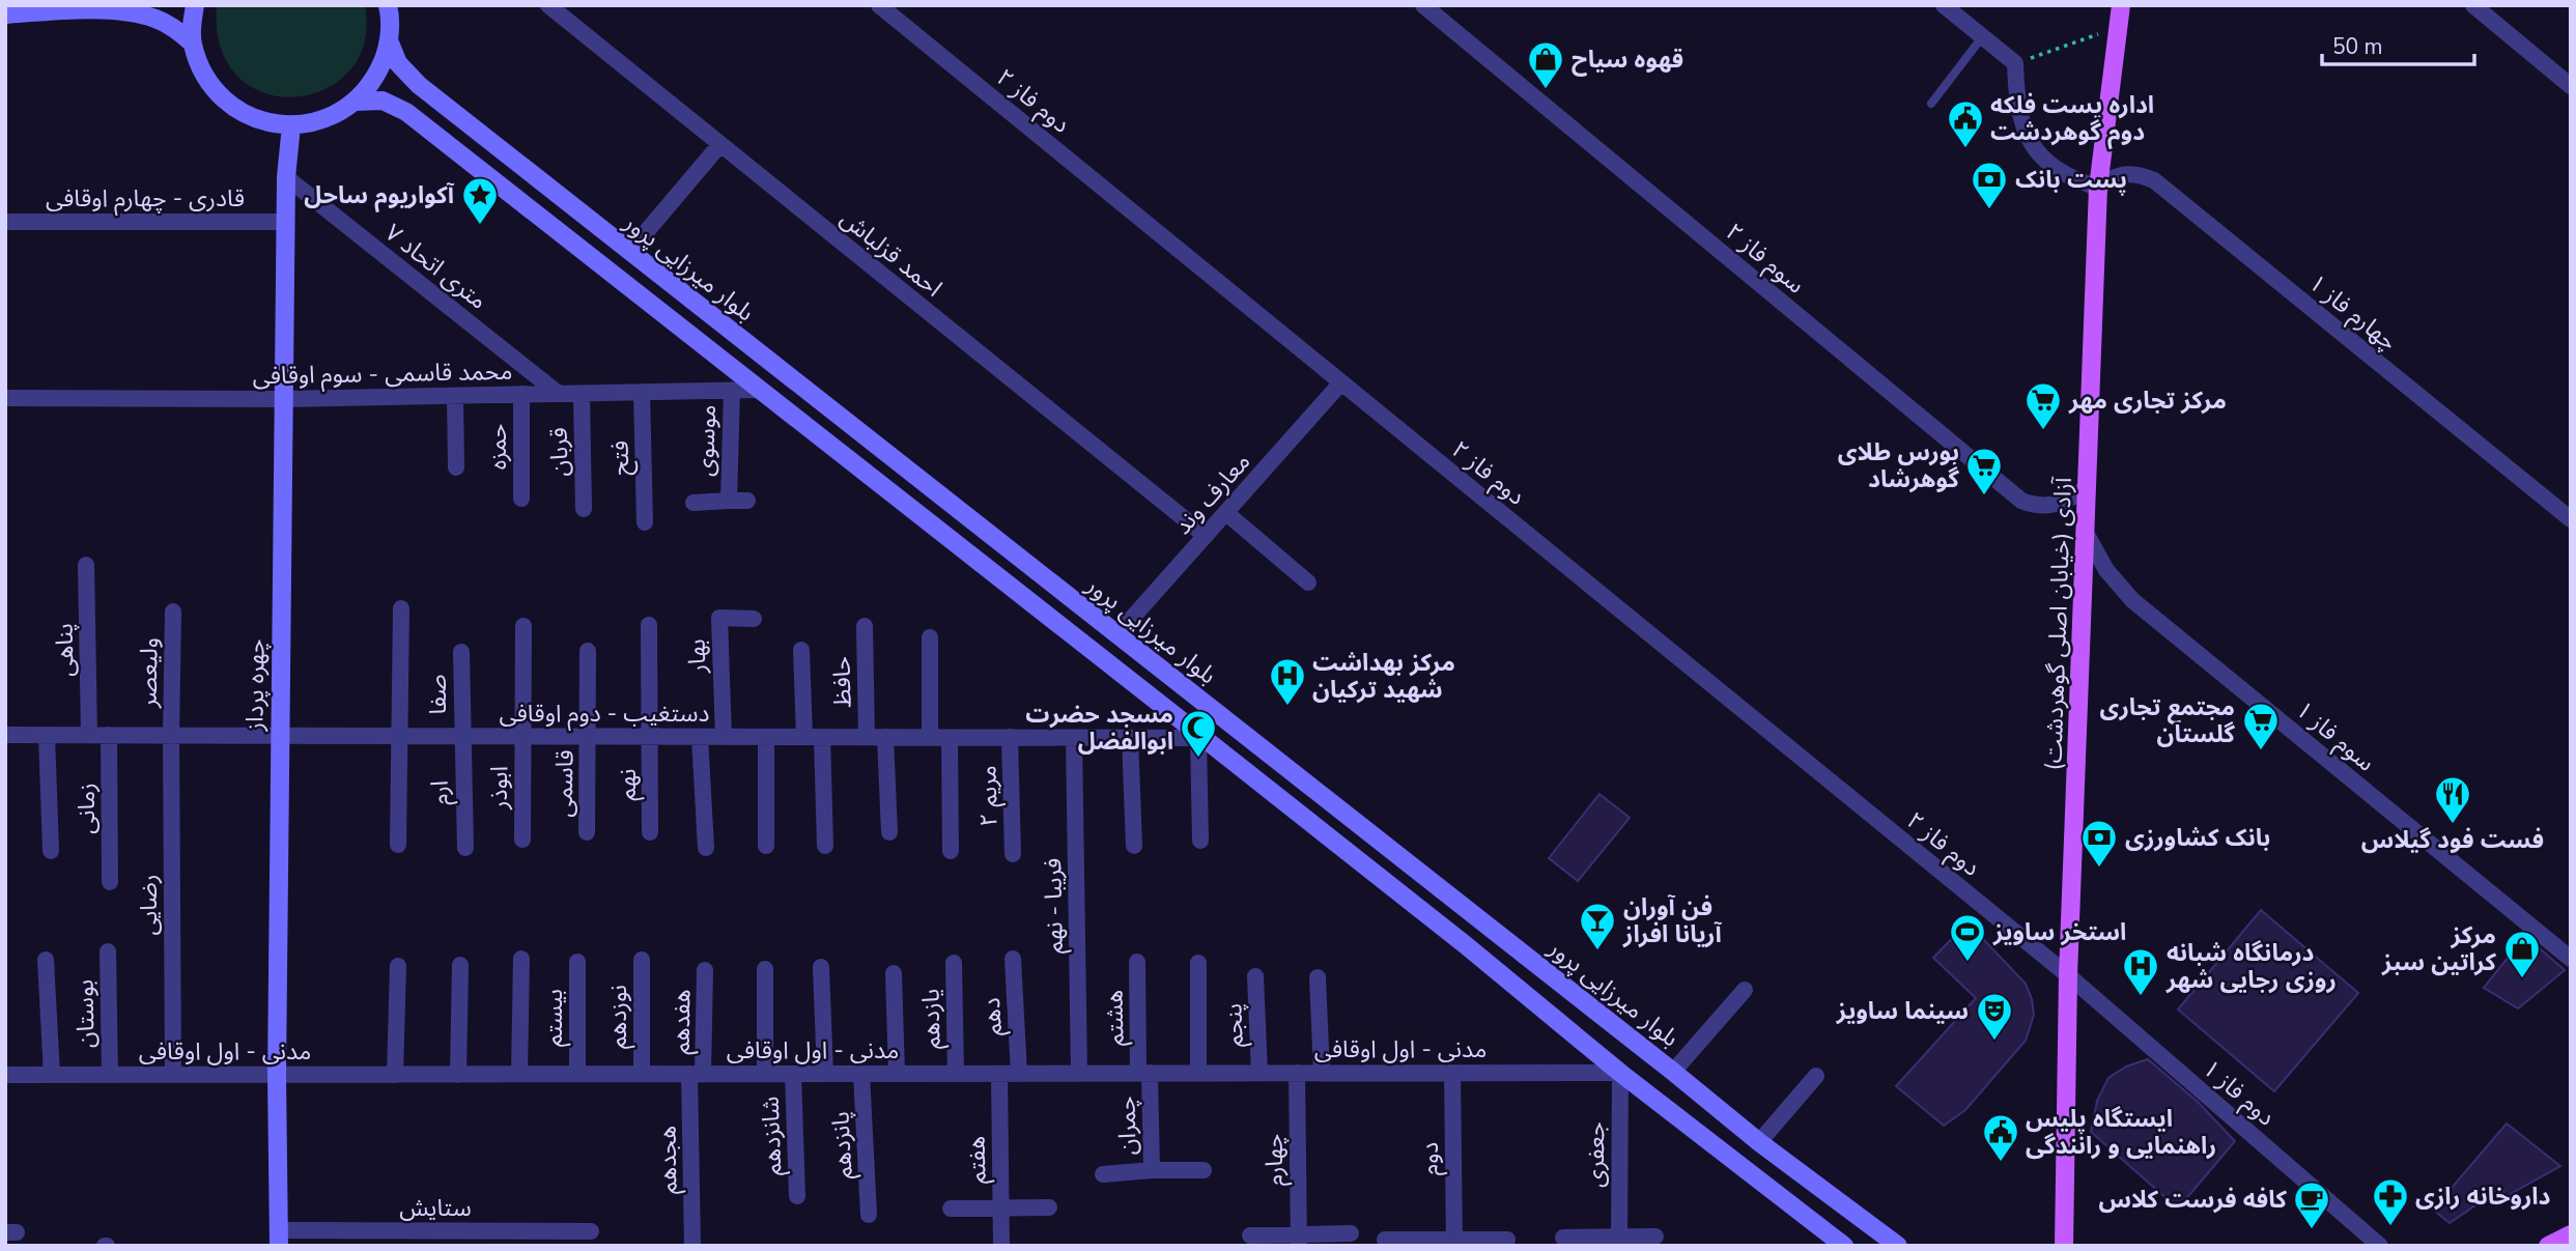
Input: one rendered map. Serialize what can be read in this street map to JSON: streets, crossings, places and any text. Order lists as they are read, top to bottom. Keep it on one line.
{"streets":{"main road":["بلوار میرزایی پرور","آزادی (خیابان اصلی گوهردشت)","چهره پرداز"],"street":["دوم فاز ۲","قادری - چهارم اوقافی","احمد قزلباش","سوم فاز ۲","۷ متری اتحاد","چهارم فاز ۱","محمد قاسمی - سوم اوقافی","موسوی","حمزه","قربان","فتح","معارف وند","پناهی","بهار","ولیعصر","حافظ","صفا","دستغیب - دوم اوقافی","سوم فاز ۱","قاسمی","نهم","ابوذر","ارم","مریم ۲","زمانی","رضایی","فریبا - نهم","بوستان","نوزدهم","دهم","بیستم","هشتم","یازدهم","هفدهم","پنجم","مدنی - اول اوقافی","دوم فاز ۱","چمران","شانزدهم","پانزدهم","جعفری","دوم","هجدهم","هفتم","چهارم","ستایش"]},"crossings":[["دوم فاز ۲","معارف وند"],["دوم فاز ۲","آزادی (خیابان اصلی گوهردشت)"],["دوم فاز ۲","دوم فاز ۱"],["قادری - چهارم اوقافی","چهره پرداز"],["احمد قزلباش","معارف وند"],["سوم فاز ۲","آزادی (خیابان اصلی گوهردشت)"],["۷ متری اتحاد","محمد قاسمی - سوم اوقافی"],["۷ متری اتحاد","چهره پرداز"],["بلوار میرزایی پرور","معارف وند"],["چهارم فاز ۱","آزادی (خیابان اصلی گوهردشت)"],["محمد قاسمی - سوم اوقافی","موسوی"],["محمد قاسمی - سوم اوقافی","حمزه"],["محمد قاسمی - سوم اوقافی","قربان"],["محمد قاسمی - سوم اوقافی","فتح"],["محمد قاسمی - سوم اوقافی","چهره پرداز"],["آزادی (خیابان اصلی گوهردشت)","سوم فاز ۱"],["آزادی (خیابان اصلی گوهردشت)","دوم فاز ۱"],["پناهی","دستغیب - دوم اوقافی"],["بهار","دستغیب - دوم اوقافی"],["ولیعصر","دستغیب - دوم اوقافی"],["ولیعصر","رضایی"],["حافظ","دستغیب - دوم اوقافی"],["چهره پرداز","دستغیب - دوم اوقافی"],["چهره پرداز","مدنی - اول اوقافی"],["چهره پرداز","ستایش"],["صفا","دستغیب - دوم اوقافی"],["صفا","ارم"],["دستغیب - دوم اوقافی","قاسمی"],["دستغیب - دوم اوقافی","نهم"],["دستغیب - دوم اوقافی","ابوذر"],["دستغیب - دوم اوقافی","ارم"],["دستغیب - دوم اوقافی","مریم ۲"],["دستغیب - دوم اوقافی","زمانی"],["دستغیب - دوم اوقافی","رضایی"],["دستغیب - دوم اوقافی","فریبا - نهم"],["رضایی","مدنی - اول اوقافی"],["فریبا - نهم","مدنی - اول اوقافی"],["بوستان","مدنی - اول اوقافی"],["نوزدهم","مدنی - اول اوقافی"],["دهم","مدنی - اول اوقافی"],["بیستم","مدنی - اول اوقافی"],["هشتم","مدنی - اول اوقافی"],["هشتم","چمران"],["یازدهم","مدنی - اول اوقافی"],["هفدهم","مدنی - اول اوقافی"],["هفدهم","هجدهم"],["پنجم","مدنی - اول اوقافی"],["مدنی - اول اوقافی","چمران"],["مدنی - اول اوقافی","شانزدهم"],["مدنی - اول اوقافی","پانزدهم"],["مدنی - اول اوقافی","جعفری"],["مدنی - اول اوقافی","دوم"],["مدنی - اول اوقافی","هجدهم"],["مدنی - اول اوقافی","هفتم"],["مدنی - اول اوقافی","چهارم"]],"places":{"shop":["قهوه سیاح","مرکز کراتین سبز"],"public building":["اداره پست فلکه دوم گوهردشت","ایستگاه پلیس راهنمایی و رانندگی"],"bank":["پست بانک","بانک کشاورزی"],"place":["آکواریوم ساحل"],"supermarket":["مرکز تجاری مهر","بورس طلای گوهرشاد","مجتمع تجاری گلستان"],"hospital":["مرکز بهداشت شهید ترکیان","درمانگاه شبانه روزی رجایی شهر"],"mosque":["مسجد حضرت ابوالفضل"],"restaurant":["فست فود گیلاس"],"bar":["فن آوران آریانا افراز"],"sports":["استخر ساویز"],"theatre":["سینما ساویز"],"pharmacy":["داروخانه رازی"],"cafe":["کافه فرست کلاس"]},"scale_bar":"50 m"}
